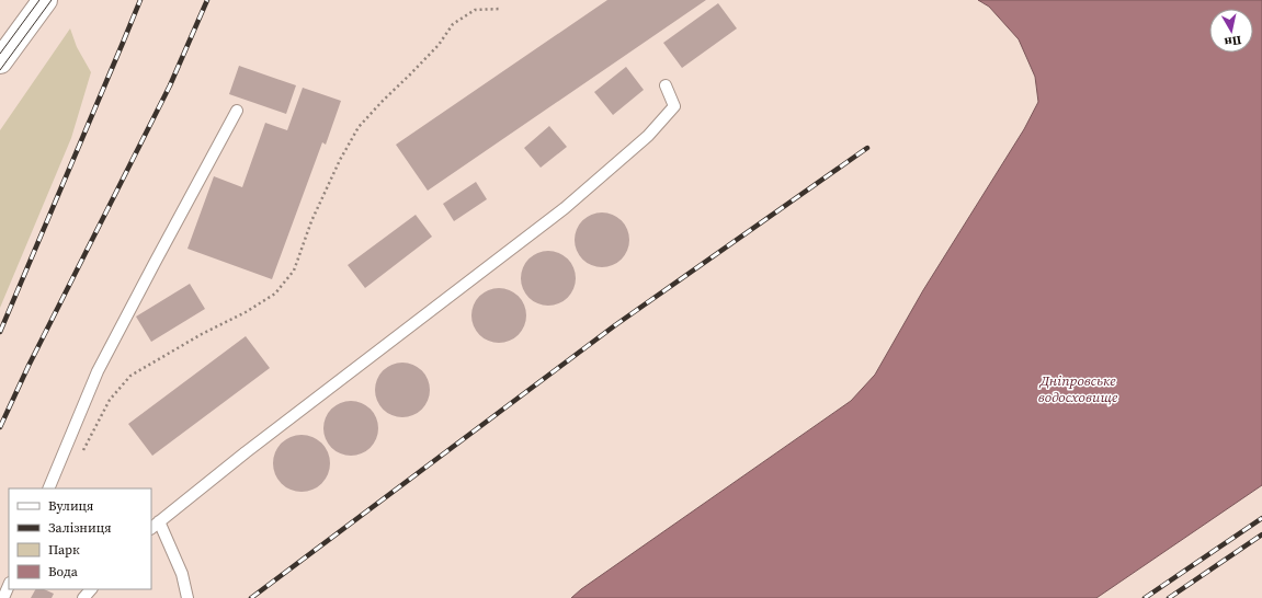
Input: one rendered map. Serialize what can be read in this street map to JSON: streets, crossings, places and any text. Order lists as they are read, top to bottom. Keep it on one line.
{"water":["Дніпровське водосховище"],"legend":["Вулиця","Залізниця","Парк","Вода"],"north":"bottom"}
